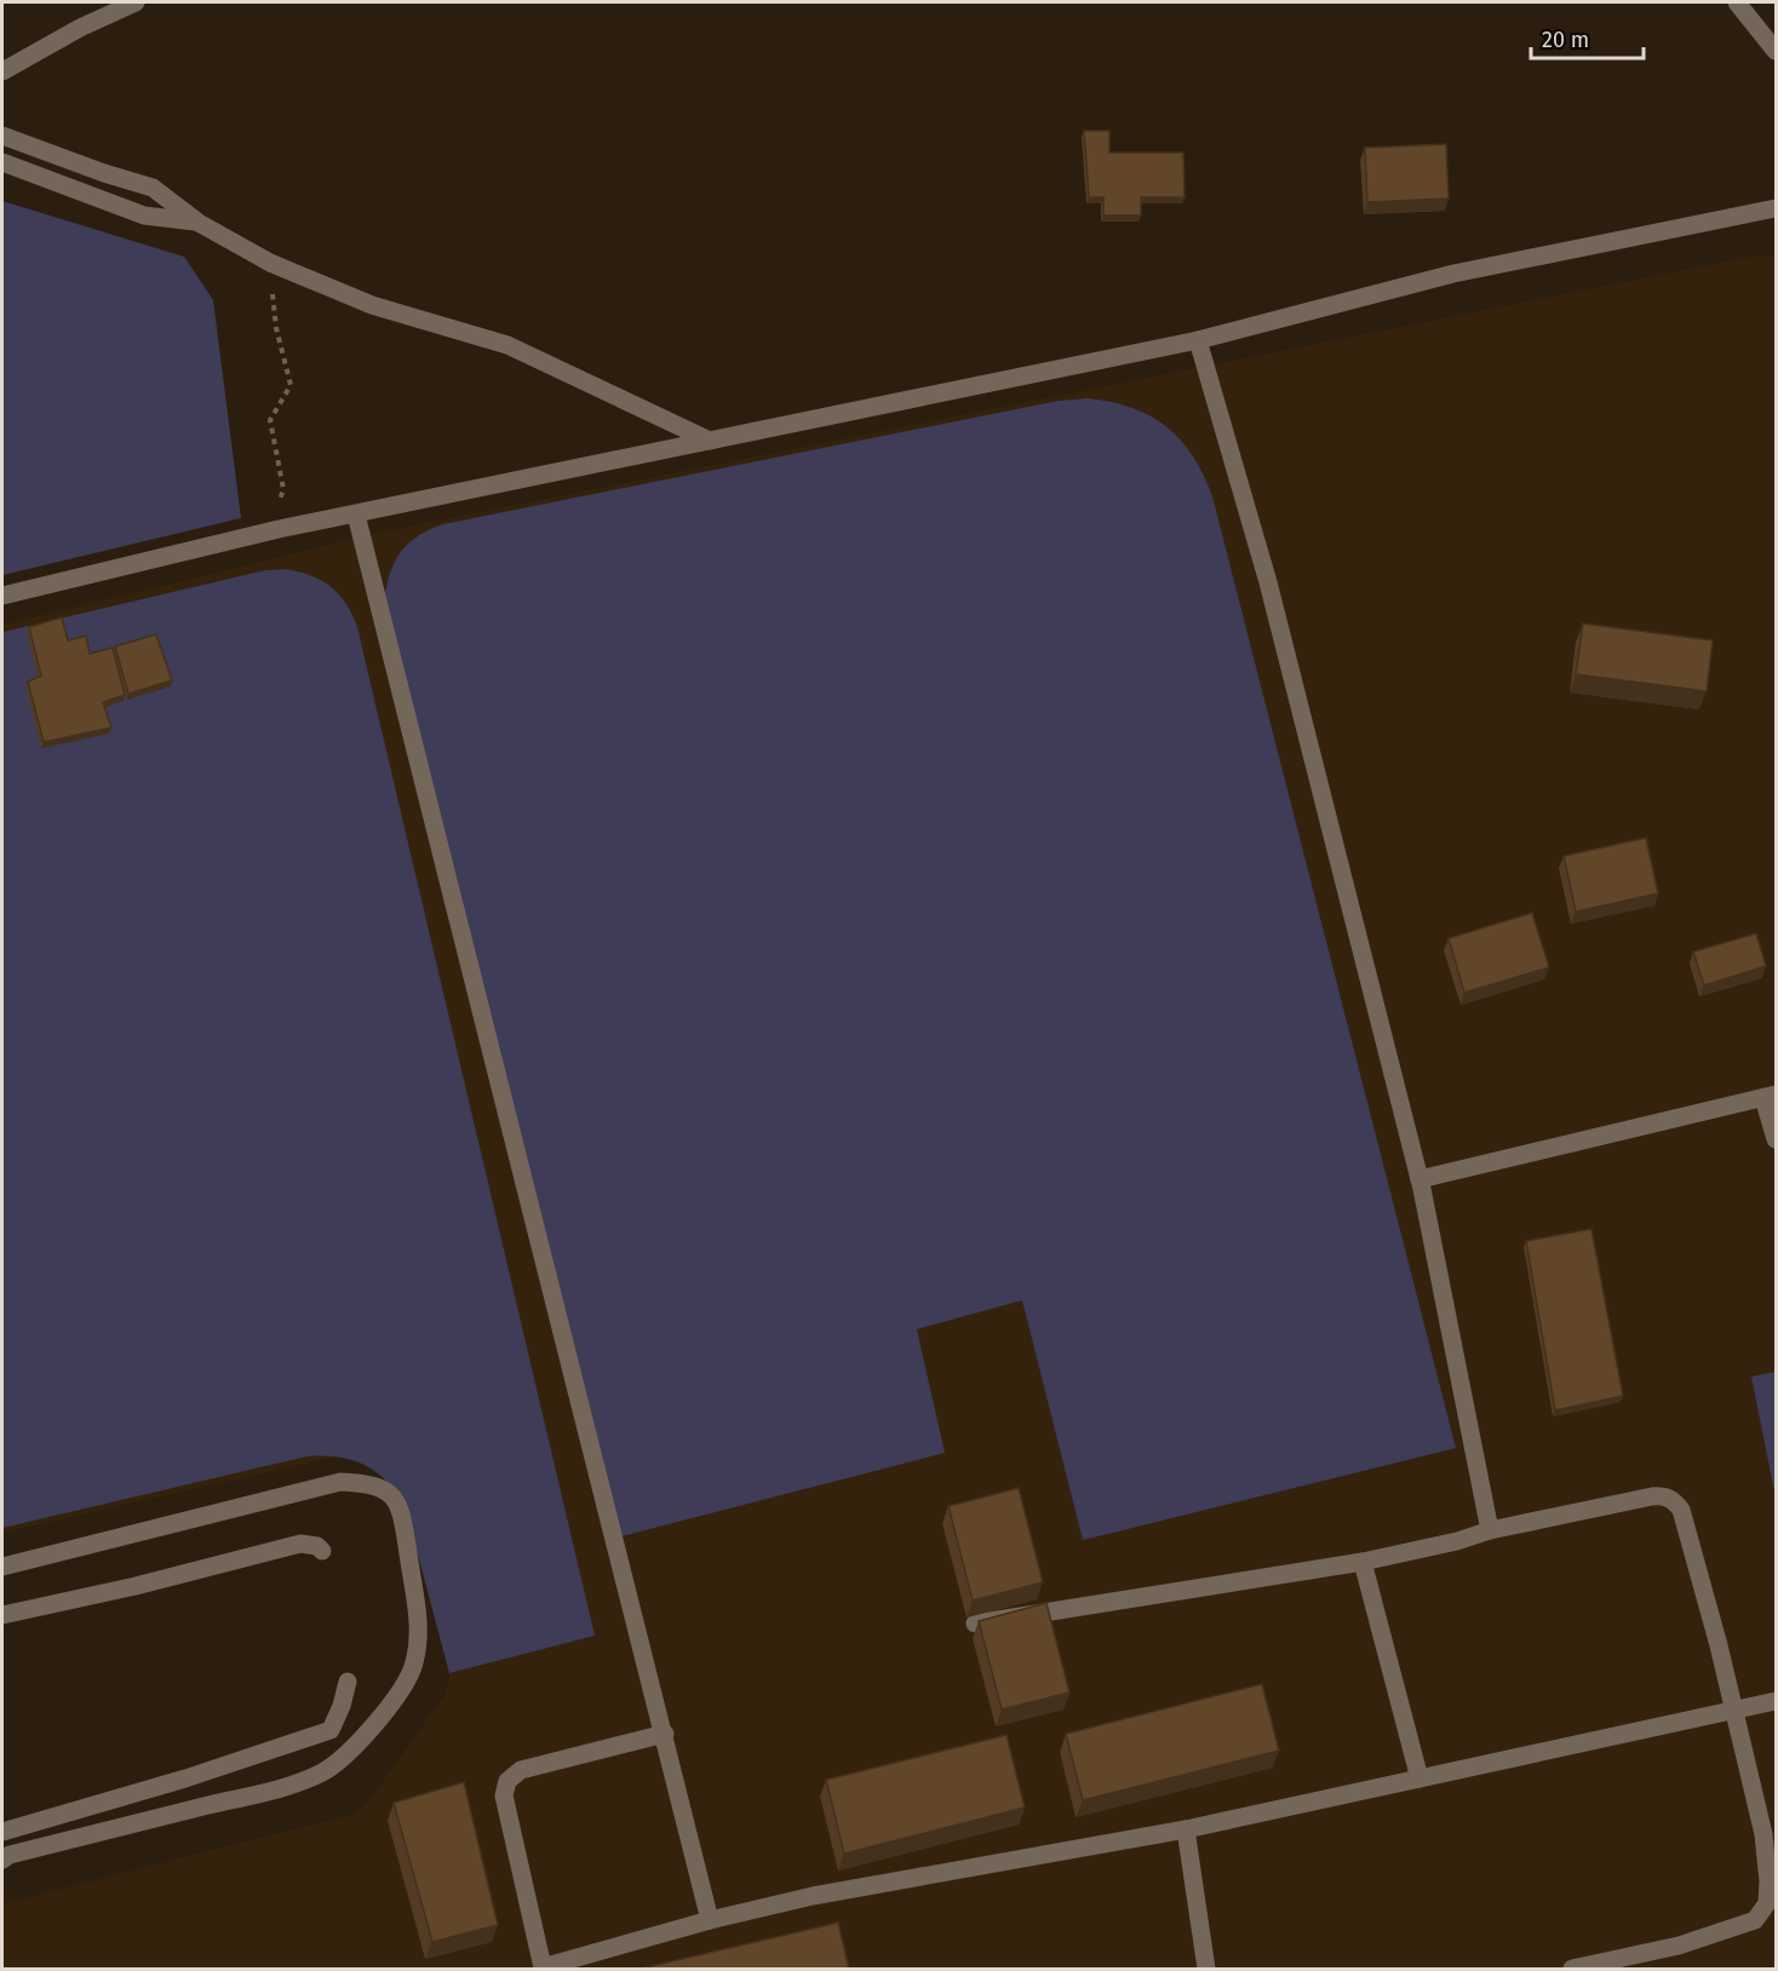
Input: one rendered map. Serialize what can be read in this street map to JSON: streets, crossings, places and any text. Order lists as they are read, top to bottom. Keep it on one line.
{"scale_bar":"20 m"}
